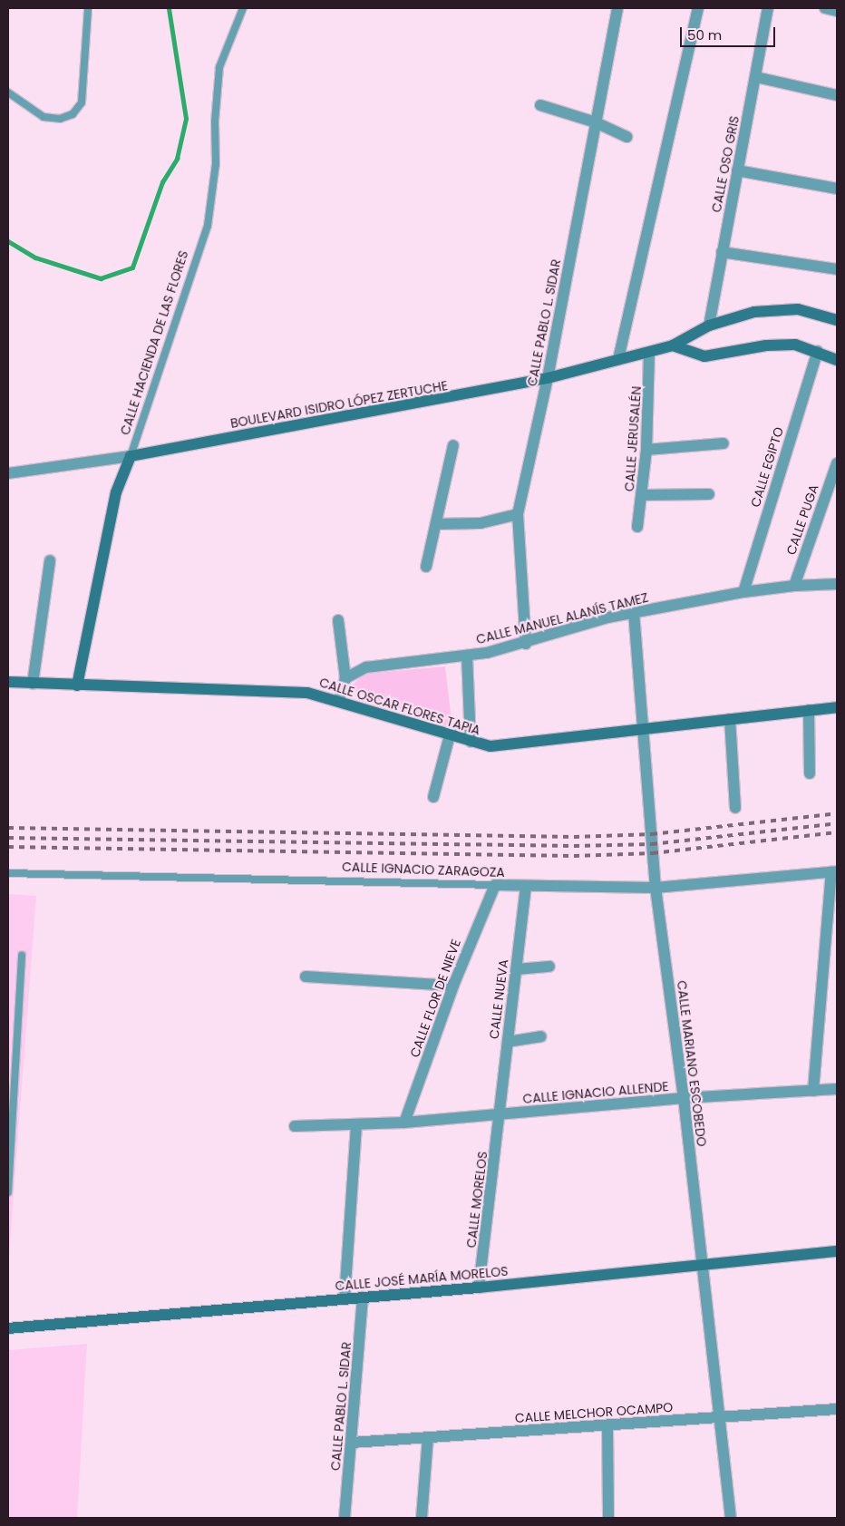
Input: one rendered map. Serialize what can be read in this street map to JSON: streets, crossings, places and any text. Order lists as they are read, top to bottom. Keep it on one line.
{"streets":{"street":["CALLE OSO GRIS","CALLE PABLO L. SIDAR","CALLE HACIENDA DE LAS FLORES","BOULEVARD ISIDRO LÓPEZ ZERTUCHE","CALLE JERUSALÉN","CALLE EGIPTO","CALLE PUGA","CALLE MANUEL ALANÍS TAMEZ","CALLE OSCAR FLORES TAPIA","CALLE IGNACIO ZARAGOZA","CALLE FLOR DE NIEVE","CALLE NUEVA","CALLE MARIANO ESCOBEDO","CALLE IGNACIO ALLENDE","CALLE MORELOS","CALLE JOSÉ MARÍA MORELOS","CALLE MELCHOR OCAMPO"]},"crossings":[["CALLE OSO GRIS","BOULEVARD ISIDRO LÓPEZ ZERTUCHE"],["CALLE PABLO L. SIDAR","BOULEVARD ISIDRO LÓPEZ ZERTUCHE"],["CALLE PABLO L. SIDAR","CALLE MANUEL ALANÍS TAMEZ"],["CALLE PABLO L. SIDAR","CALLE JOSÉ MARÍA MORELOS"],["CALLE PABLO L. SIDAR","CALLE MELCHOR OCAMPO"],["CALLE HACIENDA DE LAS FLORES","BOULEVARD ISIDRO LÓPEZ ZERTUCHE"],["CALLE HACIENDA DE LAS FLORES","CALLE OSCAR FLORES TAPIA"],["BOULEVARD ISIDRO LÓPEZ ZERTUCHE","CALLE JERUSALÉN"],["CALLE EGIPTO","CALLE MANUEL ALANÍS TAMEZ"],["CALLE PUGA","CALLE MANUEL ALANÍS TAMEZ"],["CALLE MANUEL ALANÍS TAMEZ","CALLE MARIANO ESCOBEDO"],["CALLE OSCAR FLORES TAPIA","CALLE MARIANO ESCOBEDO"],["CALLE IGNACIO ZARAGOZA","CALLE FLOR DE NIEVE"],["CALLE IGNACIO ZARAGOZA","CALLE NUEVA"],["CALLE IGNACIO ZARAGOZA","CALLE MARIANO ESCOBEDO"],["CALLE FLOR DE NIEVE","CALLE IGNACIO ALLENDE"],["CALLE NUEVA","CALLE IGNACIO ALLENDE"],["CALLE NUEVA","CALLE MORELOS"],["CALLE MARIANO ESCOBEDO","CALLE IGNACIO ALLENDE"],["CALLE MARIANO ESCOBEDO","CALLE JOSÉ MARÍA MORELOS"],["CALLE MARIANO ESCOBEDO","CALLE MELCHOR OCAMPO"],["CALLE IGNACIO ALLENDE","CALLE MORELOS"],["CALLE MORELOS","CALLE JOSÉ MARÍA MORELOS"]],"scale_bar":"50 m"}
